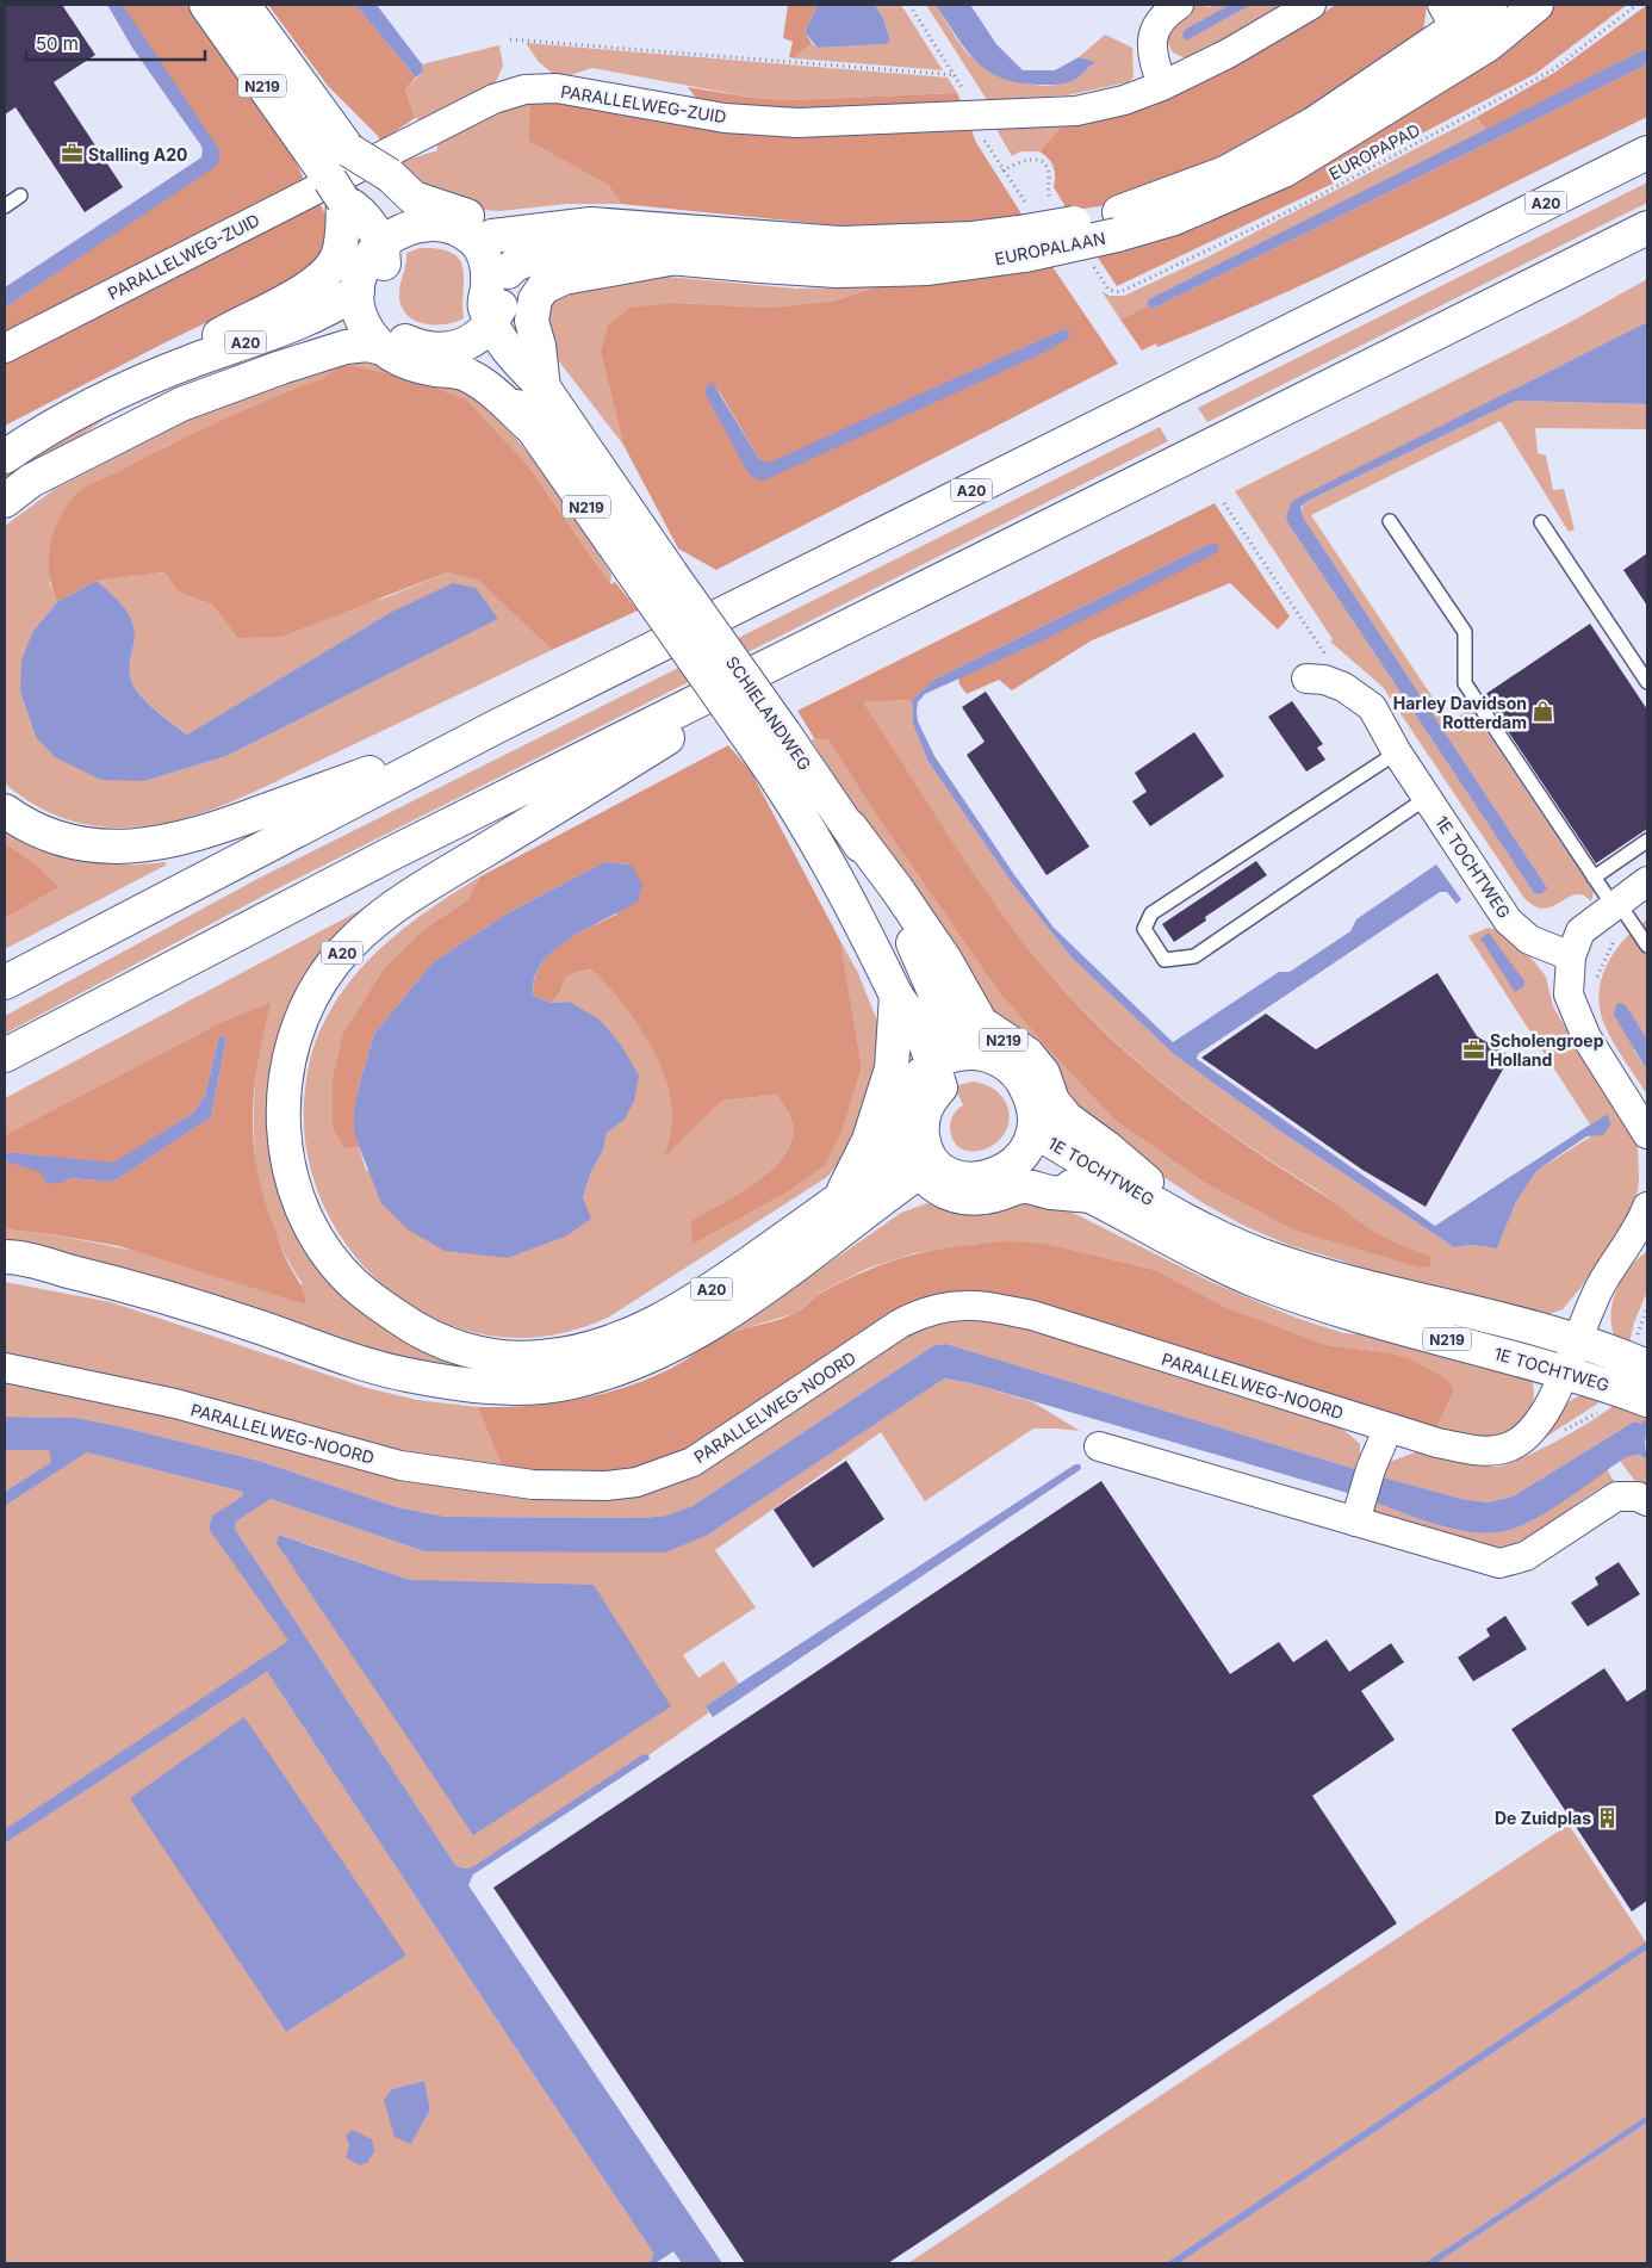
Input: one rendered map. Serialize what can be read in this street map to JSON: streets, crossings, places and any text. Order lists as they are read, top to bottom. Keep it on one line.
{"streets":{"main road":["N219","A20","EUROPALAAN","SCHIELANDWEG","1E TOCHTWEG"],"street":["PARALLELWEG-ZUID","PARALLELWEG-NOORD"],"path":["EUROPAPAD"]},"crossings":[["N219","A20"],["N219","EUROPALAAN"],["N219","SCHIELANDWEG"],["N219","1E TOCHTWEG"],["A20","EUROPALAAN"],["A20","SCHIELANDWEG"],["A20","1E TOCHTWEG"],["EUROPALAAN","SCHIELANDWEG"],["SCHIELANDWEG","1E TOCHTWEG"],["1E TOCHTWEG","PARALLELWEG-NOORD"]],"places":{"office":["Stalling A20","Scholengroep Holland"],"shop":["Harley Davidson Rotterdam"],"building":["De Zuidplas"]},"scale_bar":"50 m"}
